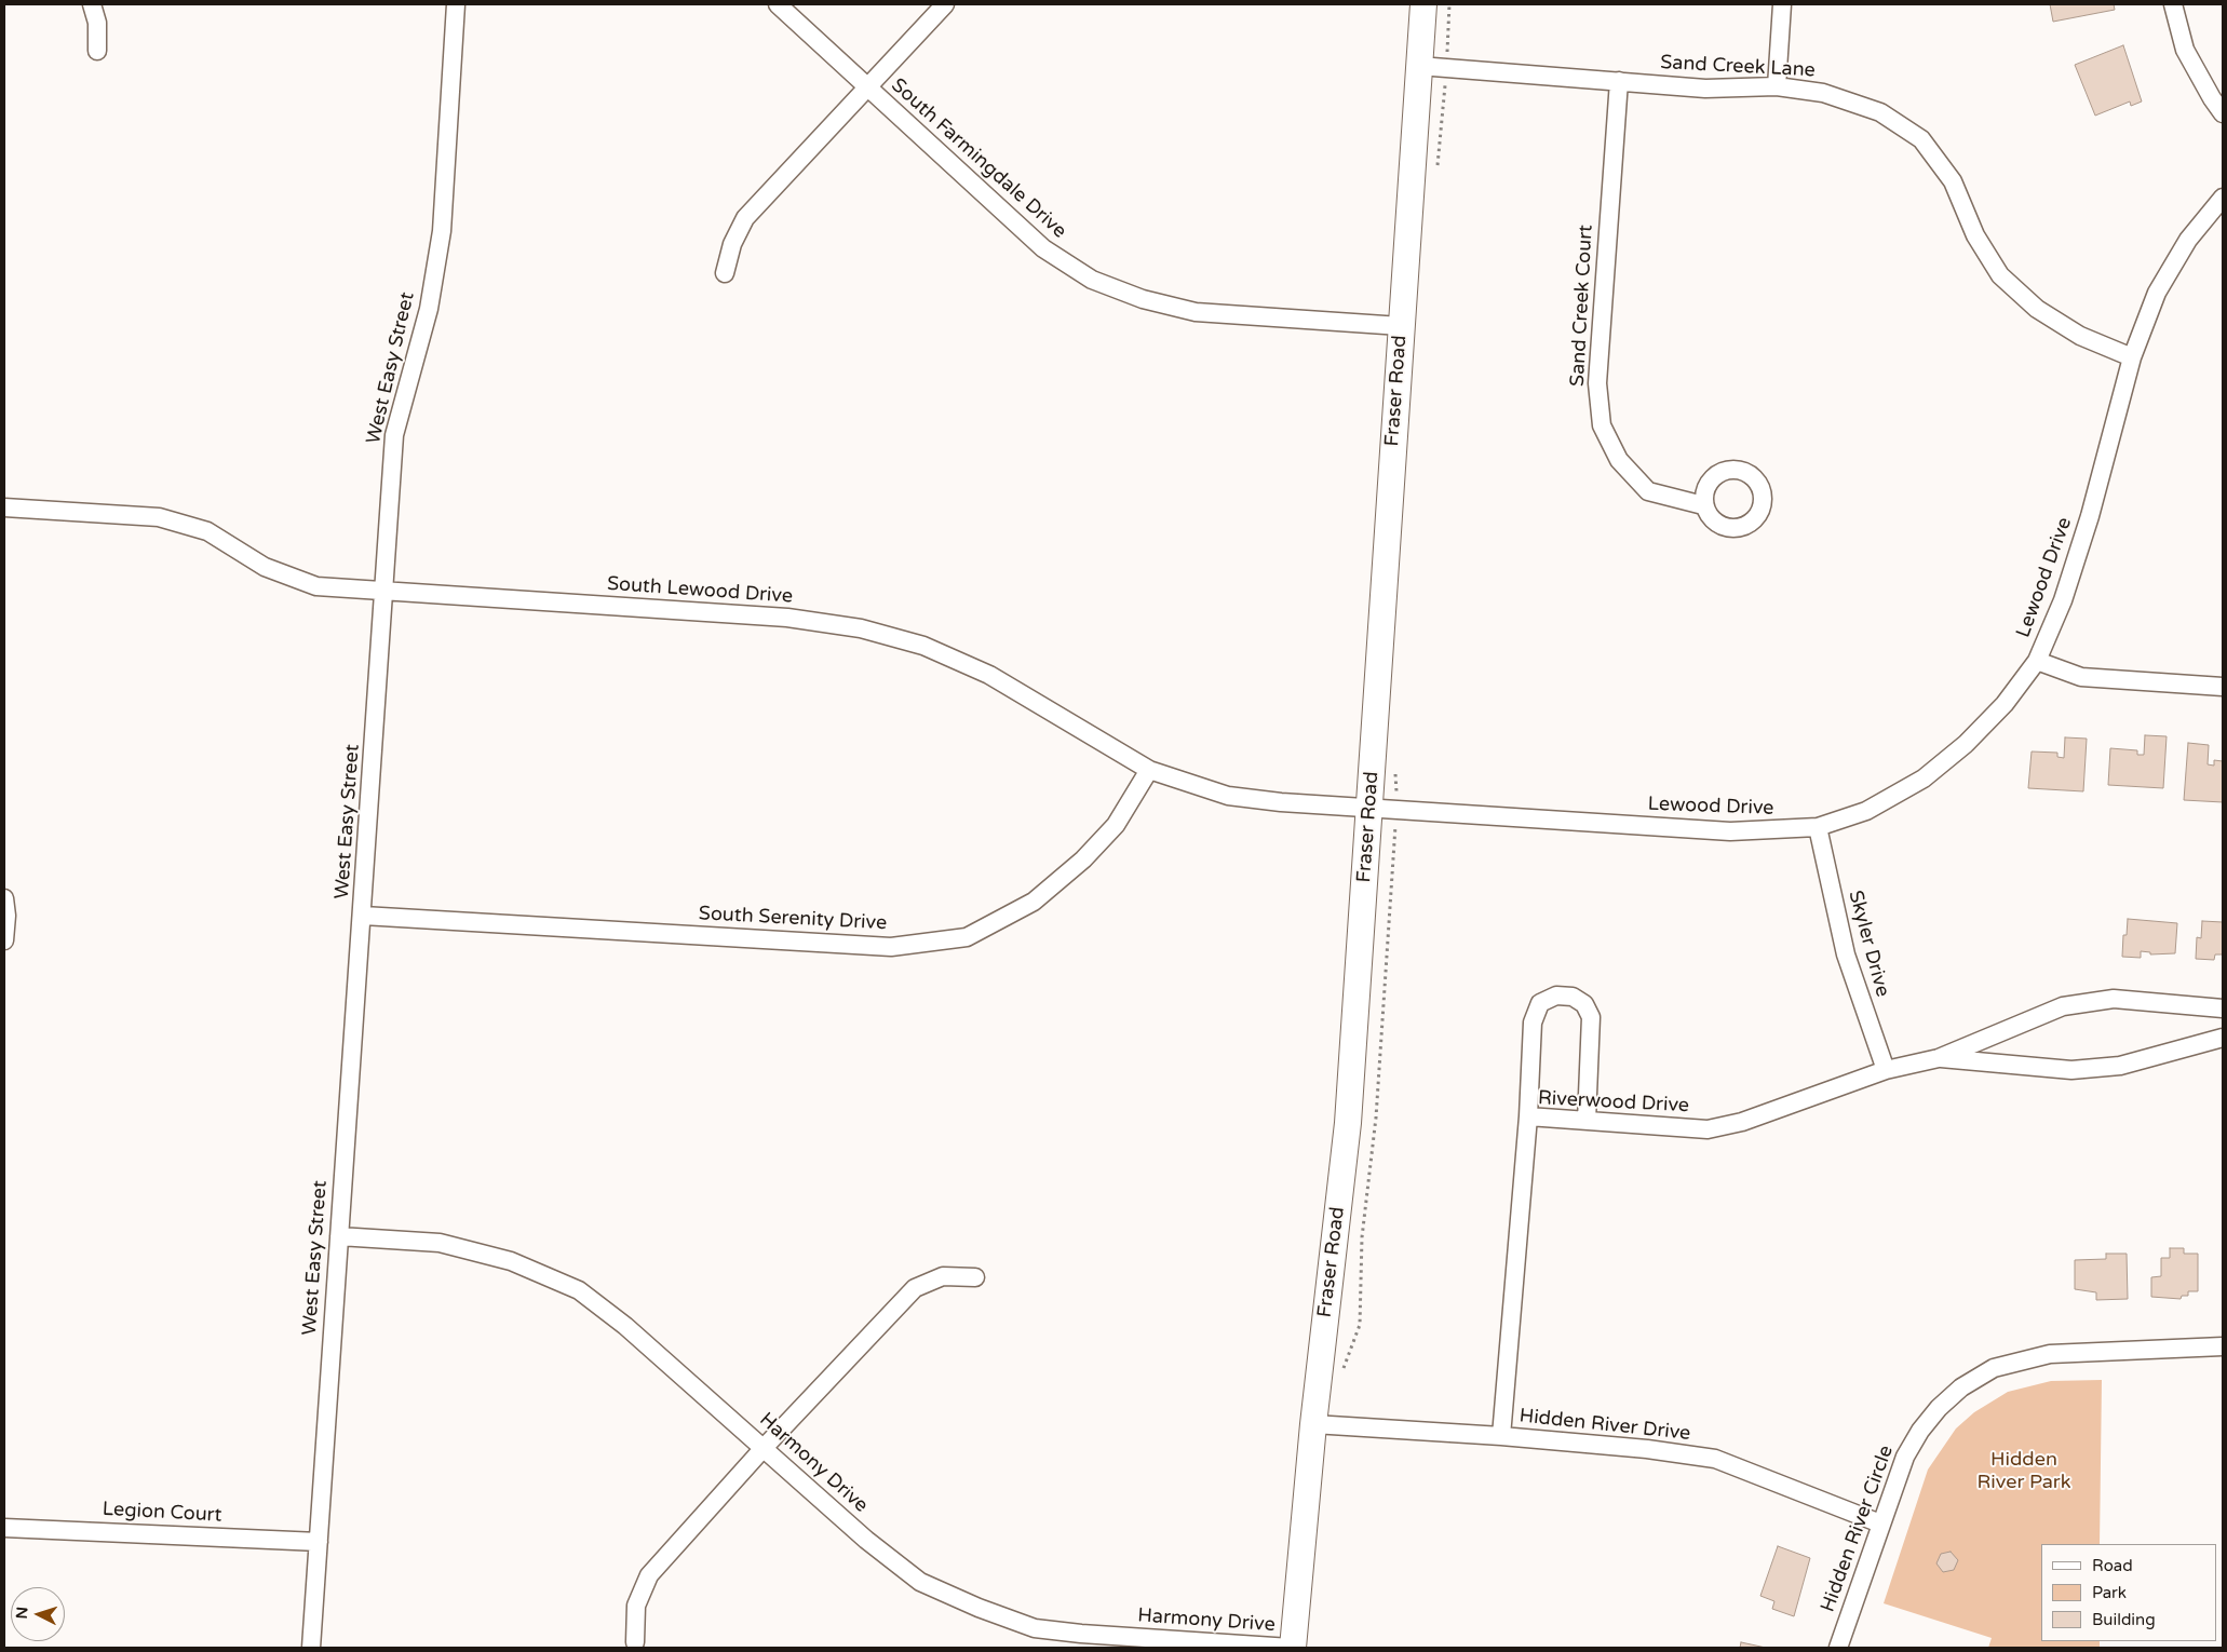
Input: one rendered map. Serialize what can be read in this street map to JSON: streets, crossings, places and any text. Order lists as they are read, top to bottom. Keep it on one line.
{"streets":{"street":["Sand Creek Lane","South Farmingdale Drive","Sand Creek Court","West Easy Street","Fraser Road","Lewood Drive","South Lewood Drive","South Serenity Drive","Skyler Drive","Riverwood Drive","Hidden River Drive","Harmony Drive","Legion Court","Hidden River Circle"]},"crossings":[["Sand Creek Lane","Sand Creek Court"],["Sand Creek Lane","Fraser Road"],["Sand Creek Lane","Lewood Drive"],["South Farmingdale Drive","Fraser Road"],["West Easy Street","South Lewood Drive"],["West Easy Street","South Serenity Drive"],["West Easy Street","Harmony Drive"],["West Easy Street","Legion Court"],["Fraser Road","Lewood Drive"],["Fraser Road","South Lewood Drive"],["Fraser Road","Hidden River Drive"],["Fraser Road","Harmony Drive"],["Lewood Drive","South Lewood Drive"],["Lewood Drive","Skyler Drive"],["South Lewood Drive","South Serenity Drive"],["Skyler Drive","Riverwood Drive"],["Riverwood Drive","Hidden River Drive"],["Hidden River Drive","Hidden River Circle"]],"parks":["Hidden River Park"],"legend":["Road","Park","Building"],"north":"left"}
